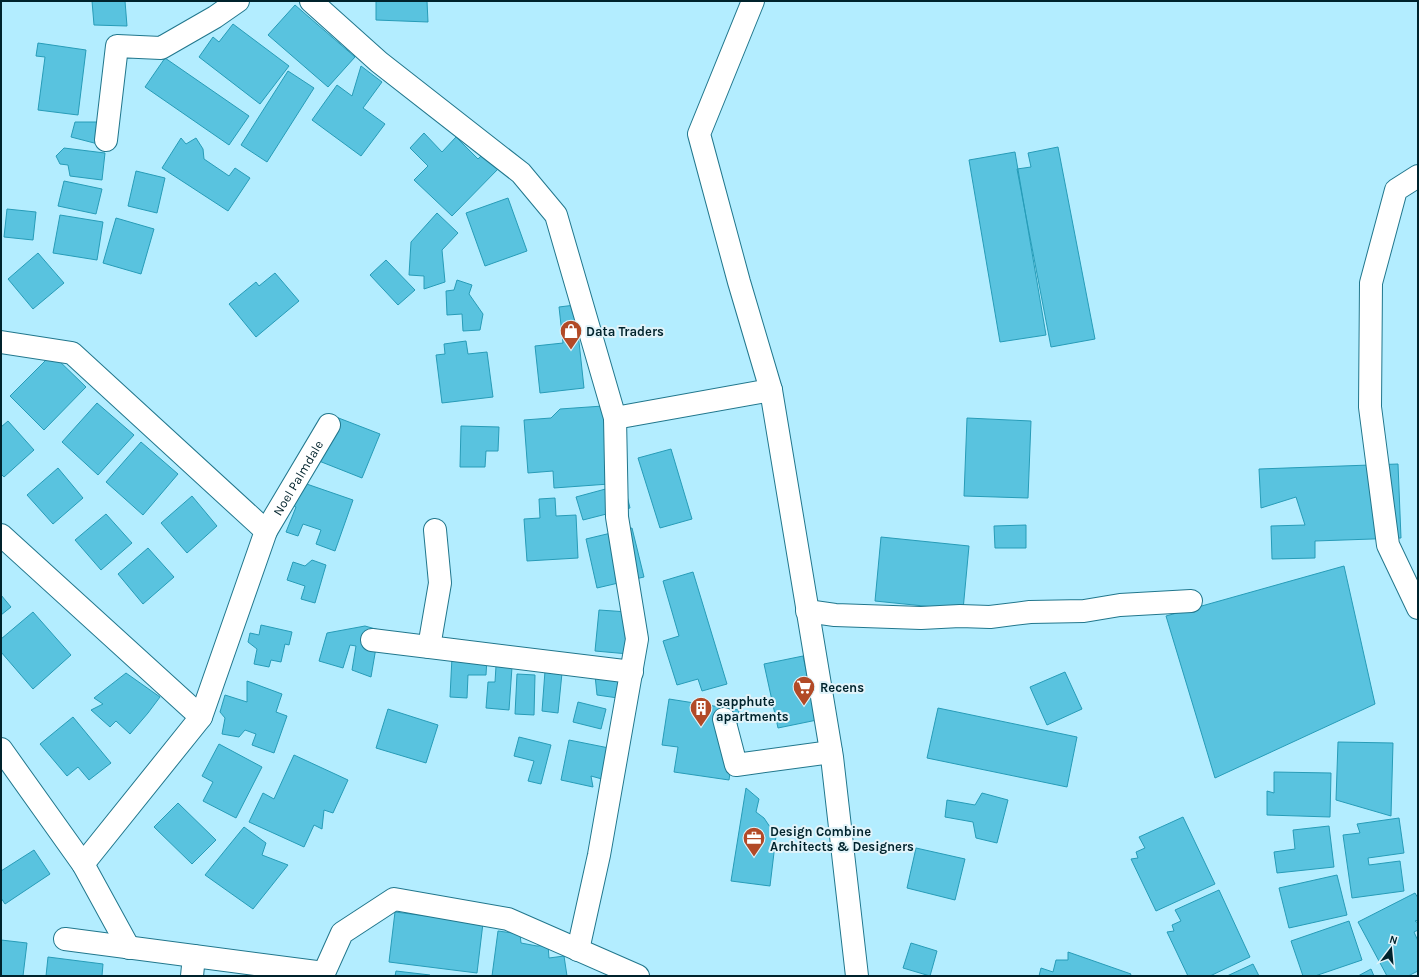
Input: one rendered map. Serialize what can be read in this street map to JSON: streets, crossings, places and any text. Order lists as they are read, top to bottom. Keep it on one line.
{"streets":{"street":["Noel Palmdale"]},"places":{"shop":["Data Traders"],"supermarket":["Recens"],"building":["sapphute apartments"],"office":["Design Combine Architects & Designers"]},"north":"top"}
